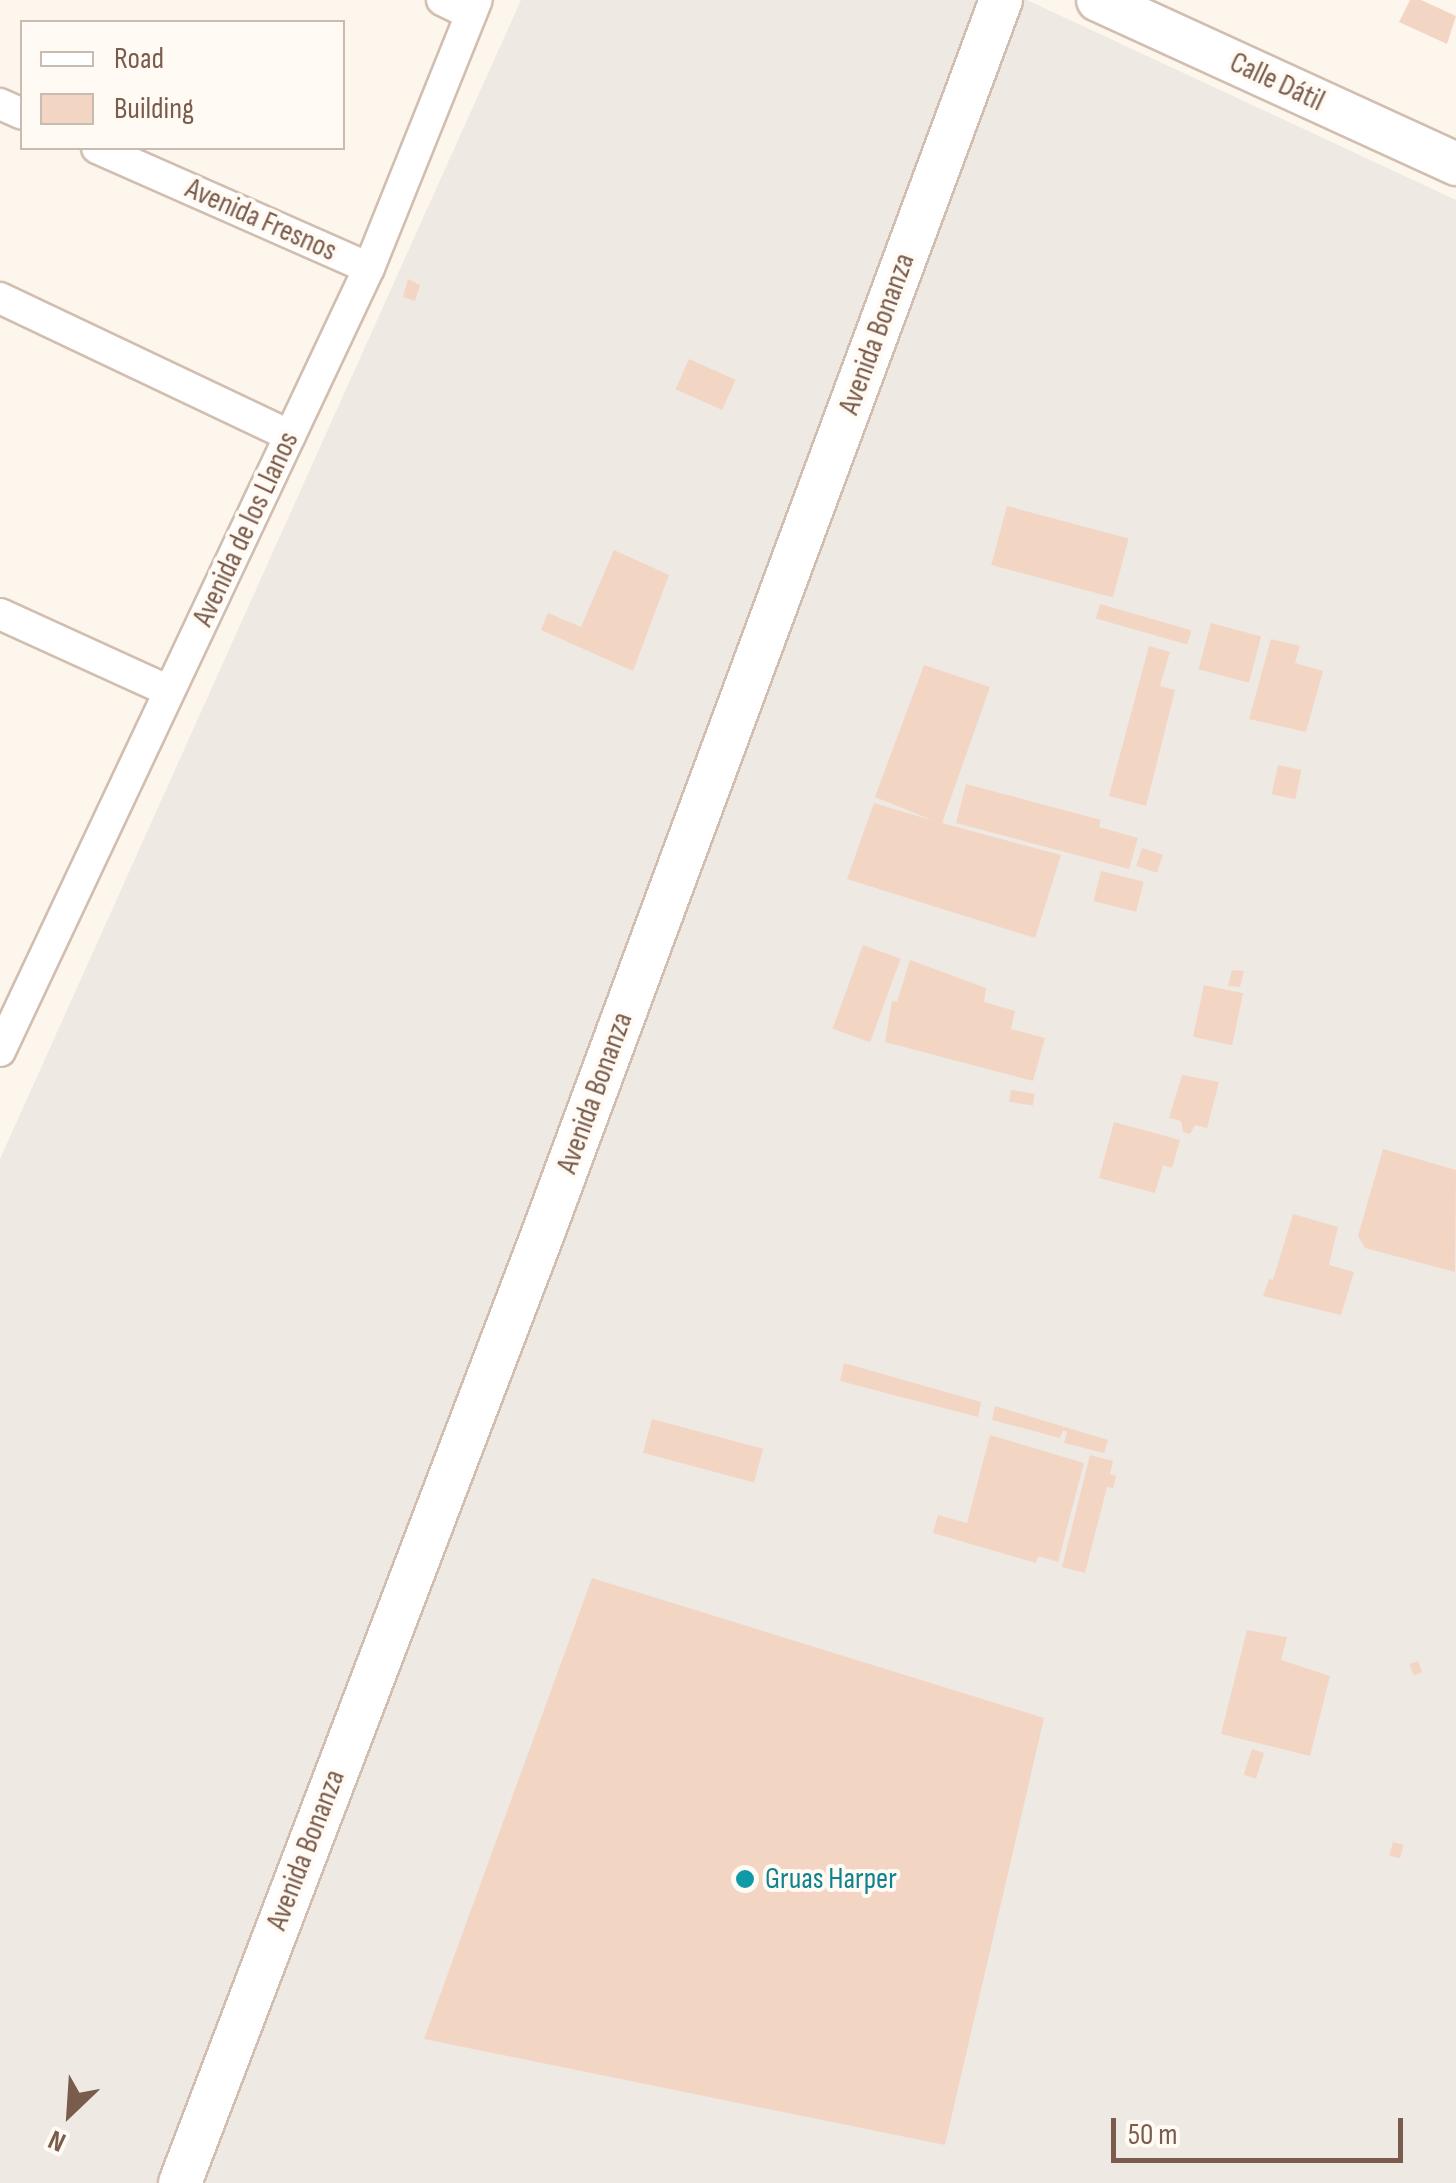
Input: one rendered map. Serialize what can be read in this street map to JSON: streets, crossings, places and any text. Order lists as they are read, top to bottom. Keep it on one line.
{"streets":{"street":["Calle Dátil","Avenida Fresnos","Avenida Bonanza","Avenida de los Llanos"]},"crossings":[["Avenida Fresnos","Avenida de los Llanos"]],"places":["Gruas Harper"],"legend":["Road","Building"],"scale_bar":"50 m","north":"bottom left"}
